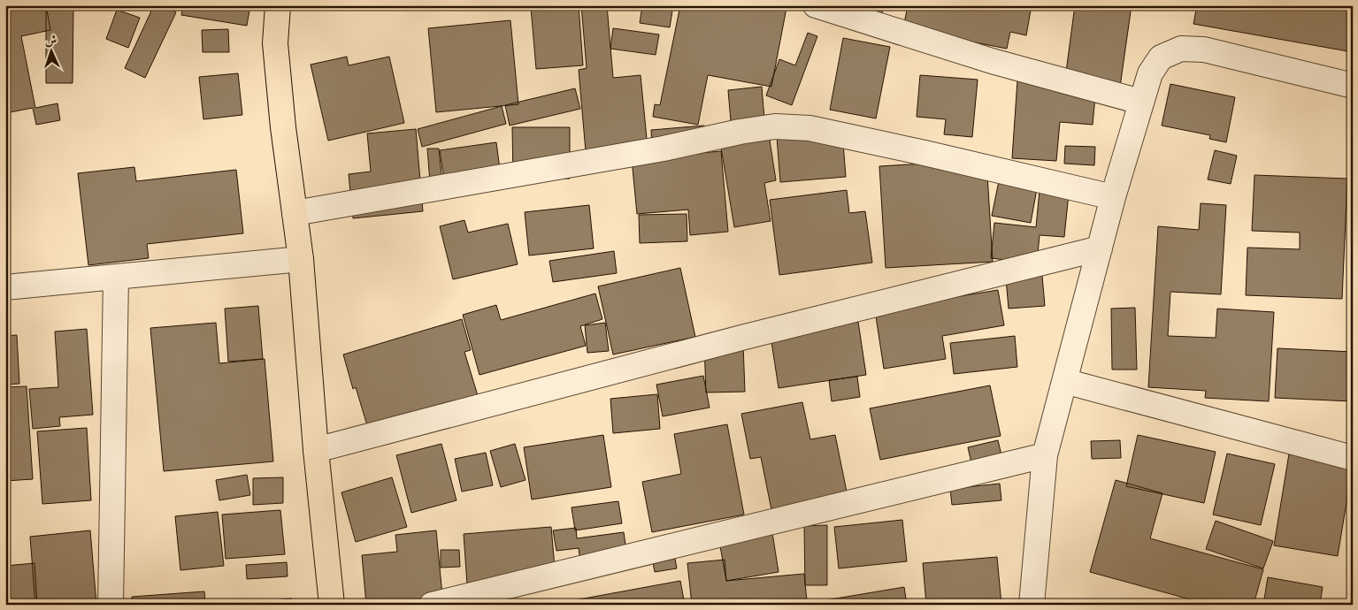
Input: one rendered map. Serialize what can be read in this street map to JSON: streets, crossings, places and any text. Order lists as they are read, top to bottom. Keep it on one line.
{"north":"top"}
